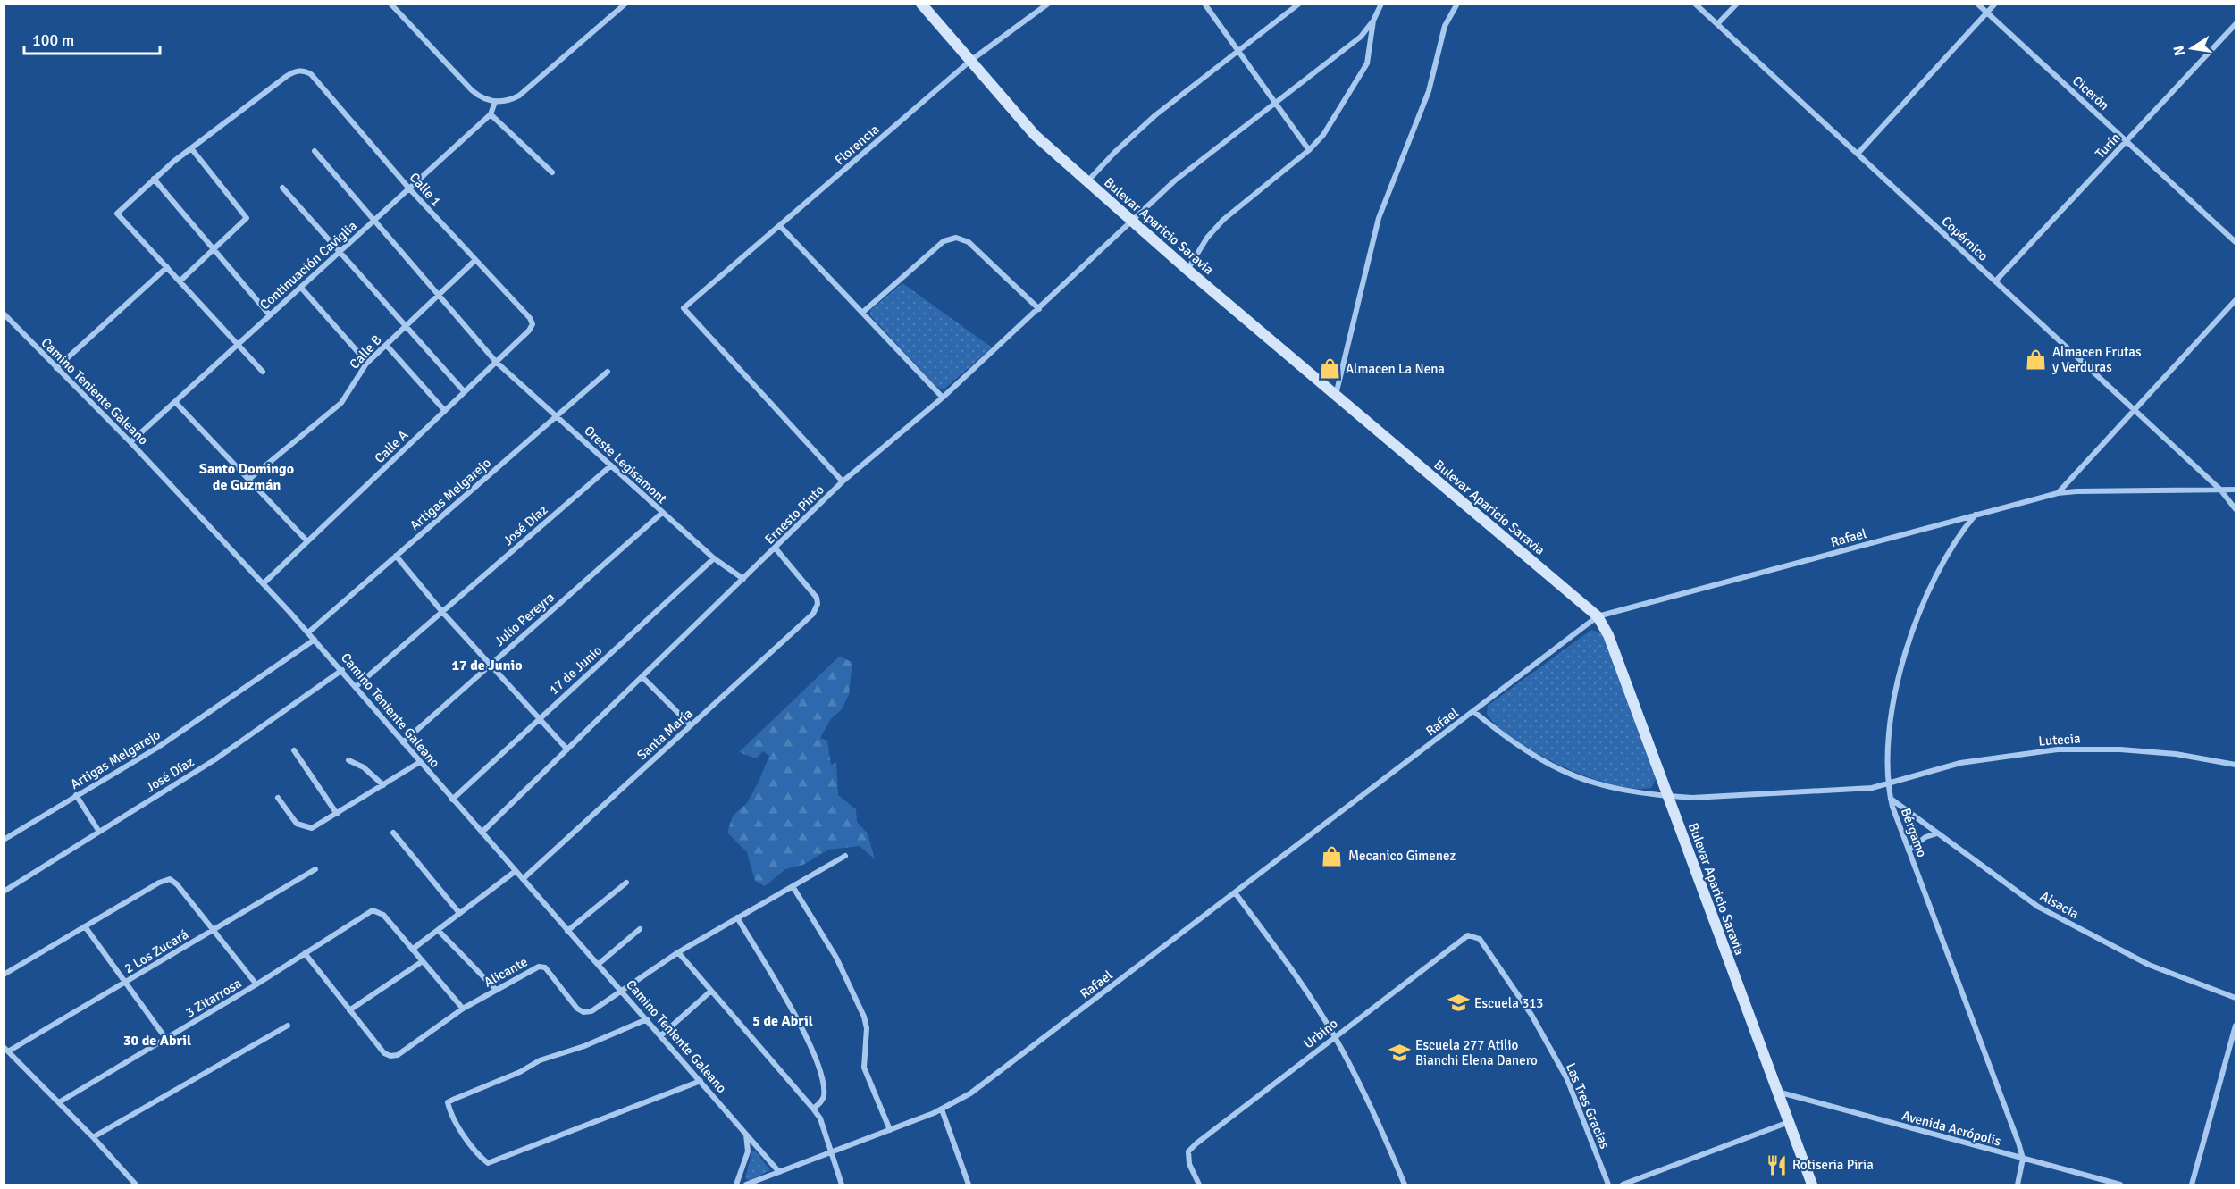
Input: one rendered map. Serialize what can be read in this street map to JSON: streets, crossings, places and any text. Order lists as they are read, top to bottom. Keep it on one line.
{"streets":{"street":["Cicerón","Florencia","Turín","Calle 1","Bulevar Aparicio Saravia","Copérnico","Continuación Caviglia","Calle B","Camino Teniente Galeano","Calle A","Oreste Legisamont","Artigas Melgarejo","Ernesto Pinto","José Díaz","Rafael","Julio Pereyra","17 de Junio","Santa María","Lutecia","Bérgamo","Alsacia","2 Los Zucará","Alicante","3 Zitarrosa","Urbino","Las Tres Gracias","Avenida Acrópolis"]},"crossings":[["Cicerón","Turín"],["Florencia","Bulevar Aparicio Saravia"],["Florencia","Ernesto Pinto"],["Turín","Copérnico"],["Calle 1","Continuación Caviglia"],["Calle 1","Calle B"],["Calle 1","Calle A"],["Bulevar Aparicio Saravia","Ernesto Pinto"],["Bulevar Aparicio Saravia","Rafael"],["Bulevar Aparicio Saravia","Avenida Acrópolis"],["Copérnico","Rafael"],["Continuación Caviglia","Camino Teniente Galeano"],["Continuación Caviglia","Oreste Legisamont"],["Calle B","Oreste Legisamont"],["Camino Teniente Galeano","Calle A"],["Camino Teniente Galeano","Artigas Melgarejo"],["Camino Teniente Galeano","Ernesto Pinto"],["Camino Teniente Galeano","José Díaz"],["Camino Teniente Galeano","Rafael"],["Camino Teniente Galeano","Julio Pereyra"],["Camino Teniente Galeano","17 de Junio"],["Camino Teniente Galeano","Santa María"],["Camino Teniente Galeano","Alicante"],["Calle A","Oreste Legisamont"],["Oreste Legisamont","Artigas Melgarejo"],["Oreste Legisamont","Ernesto Pinto"],["Oreste Legisamont","José Díaz"],["Oreste Legisamont","Julio Pereyra"],["Oreste Legisamont","17 de Junio"],["Ernesto Pinto","Santa María"],["Rafael","Bérgamo"],["Lutecia","Bérgamo"],["Bérgamo","Alsacia"],["Bérgamo","Avenida Acrópolis"],["Urbino","Las Tres Gracias"]],"districts":["Santo Domingo de Guzmán","17 de Junio","5 de Abril","30 de Abril"],"places":{"shop":["Almacen Frutas y Verduras","Almacen La Nena","Mecanico Gimenez"],"school or university":["Escuela 313","Escuela 277 Atilio Bianchi Elena Danero"],"restaurant":["Rotiseria Piria"]},"scale_bar":"100 m","north":"left"}
